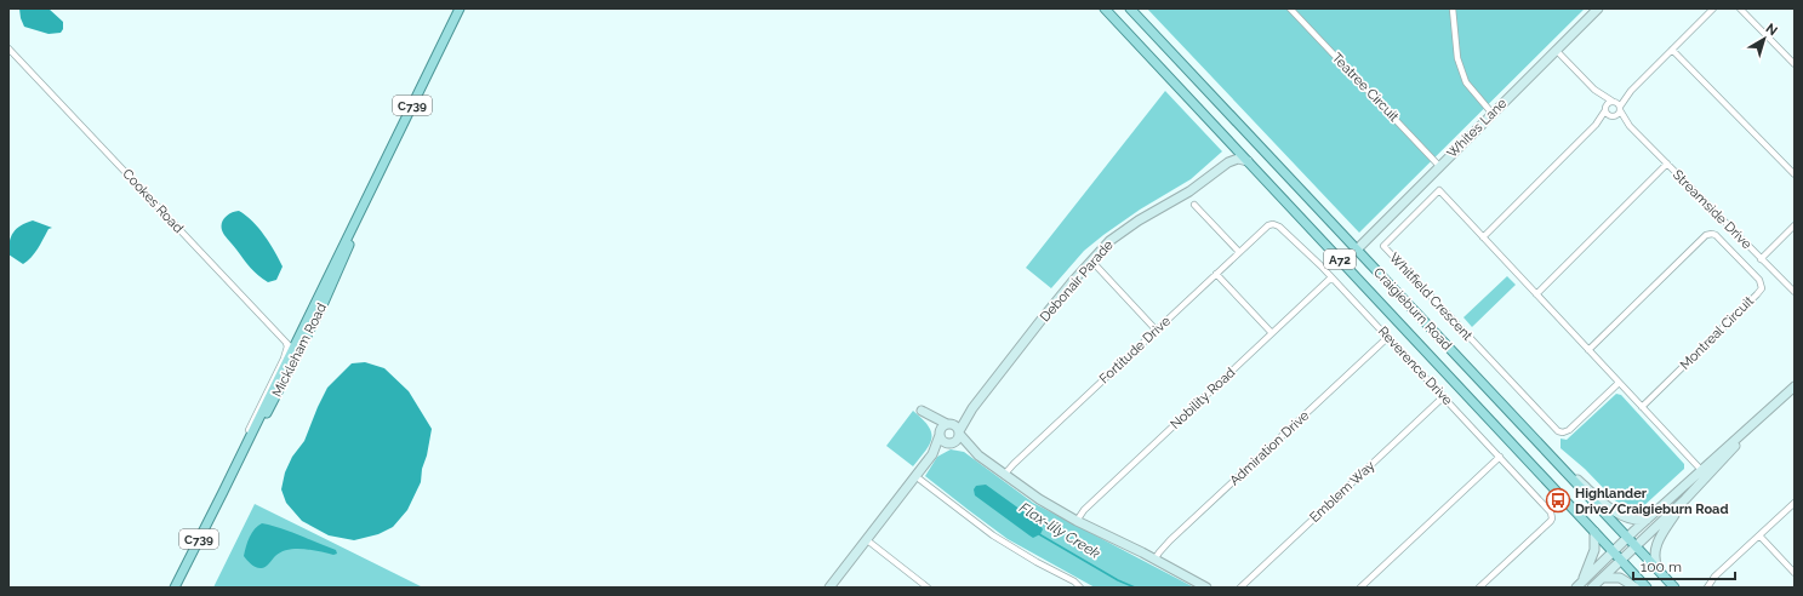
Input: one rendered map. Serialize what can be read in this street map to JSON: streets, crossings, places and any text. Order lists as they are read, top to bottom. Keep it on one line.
{"streets":{"main road":["C739","A72","Craigieburn Road","Mickleham Road"],"street":["Teatree Circuit","Whites Lane","Cookes Road","Streamside Drive","Debonair Parade","Whitfield Crescent","Montreal Circuit","Fortitude Drive","Reverence Drive","Nobility Road","Admiration Drive","Emblem Way"]},"crossings":[["Teatree Circuit","Whites Lane"],["Whites Lane","Craigieburn Road"],["Cookes Road","Mickleham Road"],["Whitfield Crescent","Montreal Circuit"],["Fortitude Drive","Reverence Drive"],["Reverence Drive","Nobility Road"],["Reverence Drive","Admiration Drive"],["Reverence Drive","Emblem Way"]],"water":["Flax-lily Creek"],"places":{"bus stop":["Highlander Drive/Craigieburn Road"]},"scale_bar":"100 m","north":"top right"}
